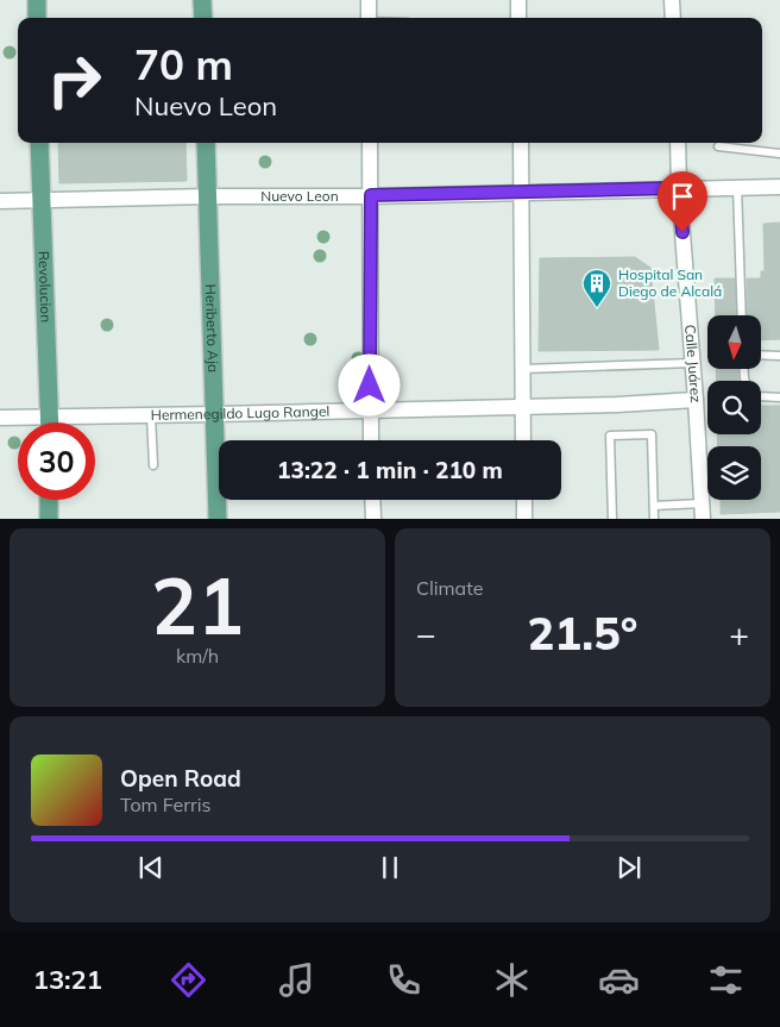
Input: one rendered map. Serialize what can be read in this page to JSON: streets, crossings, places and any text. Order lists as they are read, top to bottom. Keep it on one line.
{"streets":{"main road":["Revolucion","Heriberto Aja"],"street":["Nuevo Leon","Calle Juárez","Hermenegildo Lugo Rangel"]},"crossings":[["Nuevo Leon","Revolucion"],["Nuevo Leon","Heriberto Aja"],["Nuevo Leon","Calle Juárez"],["Revolucion","Hermenegildo Lugo Rangel"],["Heriberto Aja","Hermenegildo Lugo Rangel"],["Calle Juárez","Hermenegildo Lugo Rangel"]],"places":{"building":["Hospital San Diego de Alcalá"]},"north":"bottom","page":{"turn":["70 m","Nuevo Leon"],"limit":"30","trip":"13:22 · 1 min · 210 m","tile":[["21","km/h"],"Climate"],"heat":["−","21.5°","+"],"song":["Open Road","Tom Ferris"],"tabs":"13:21"}}
